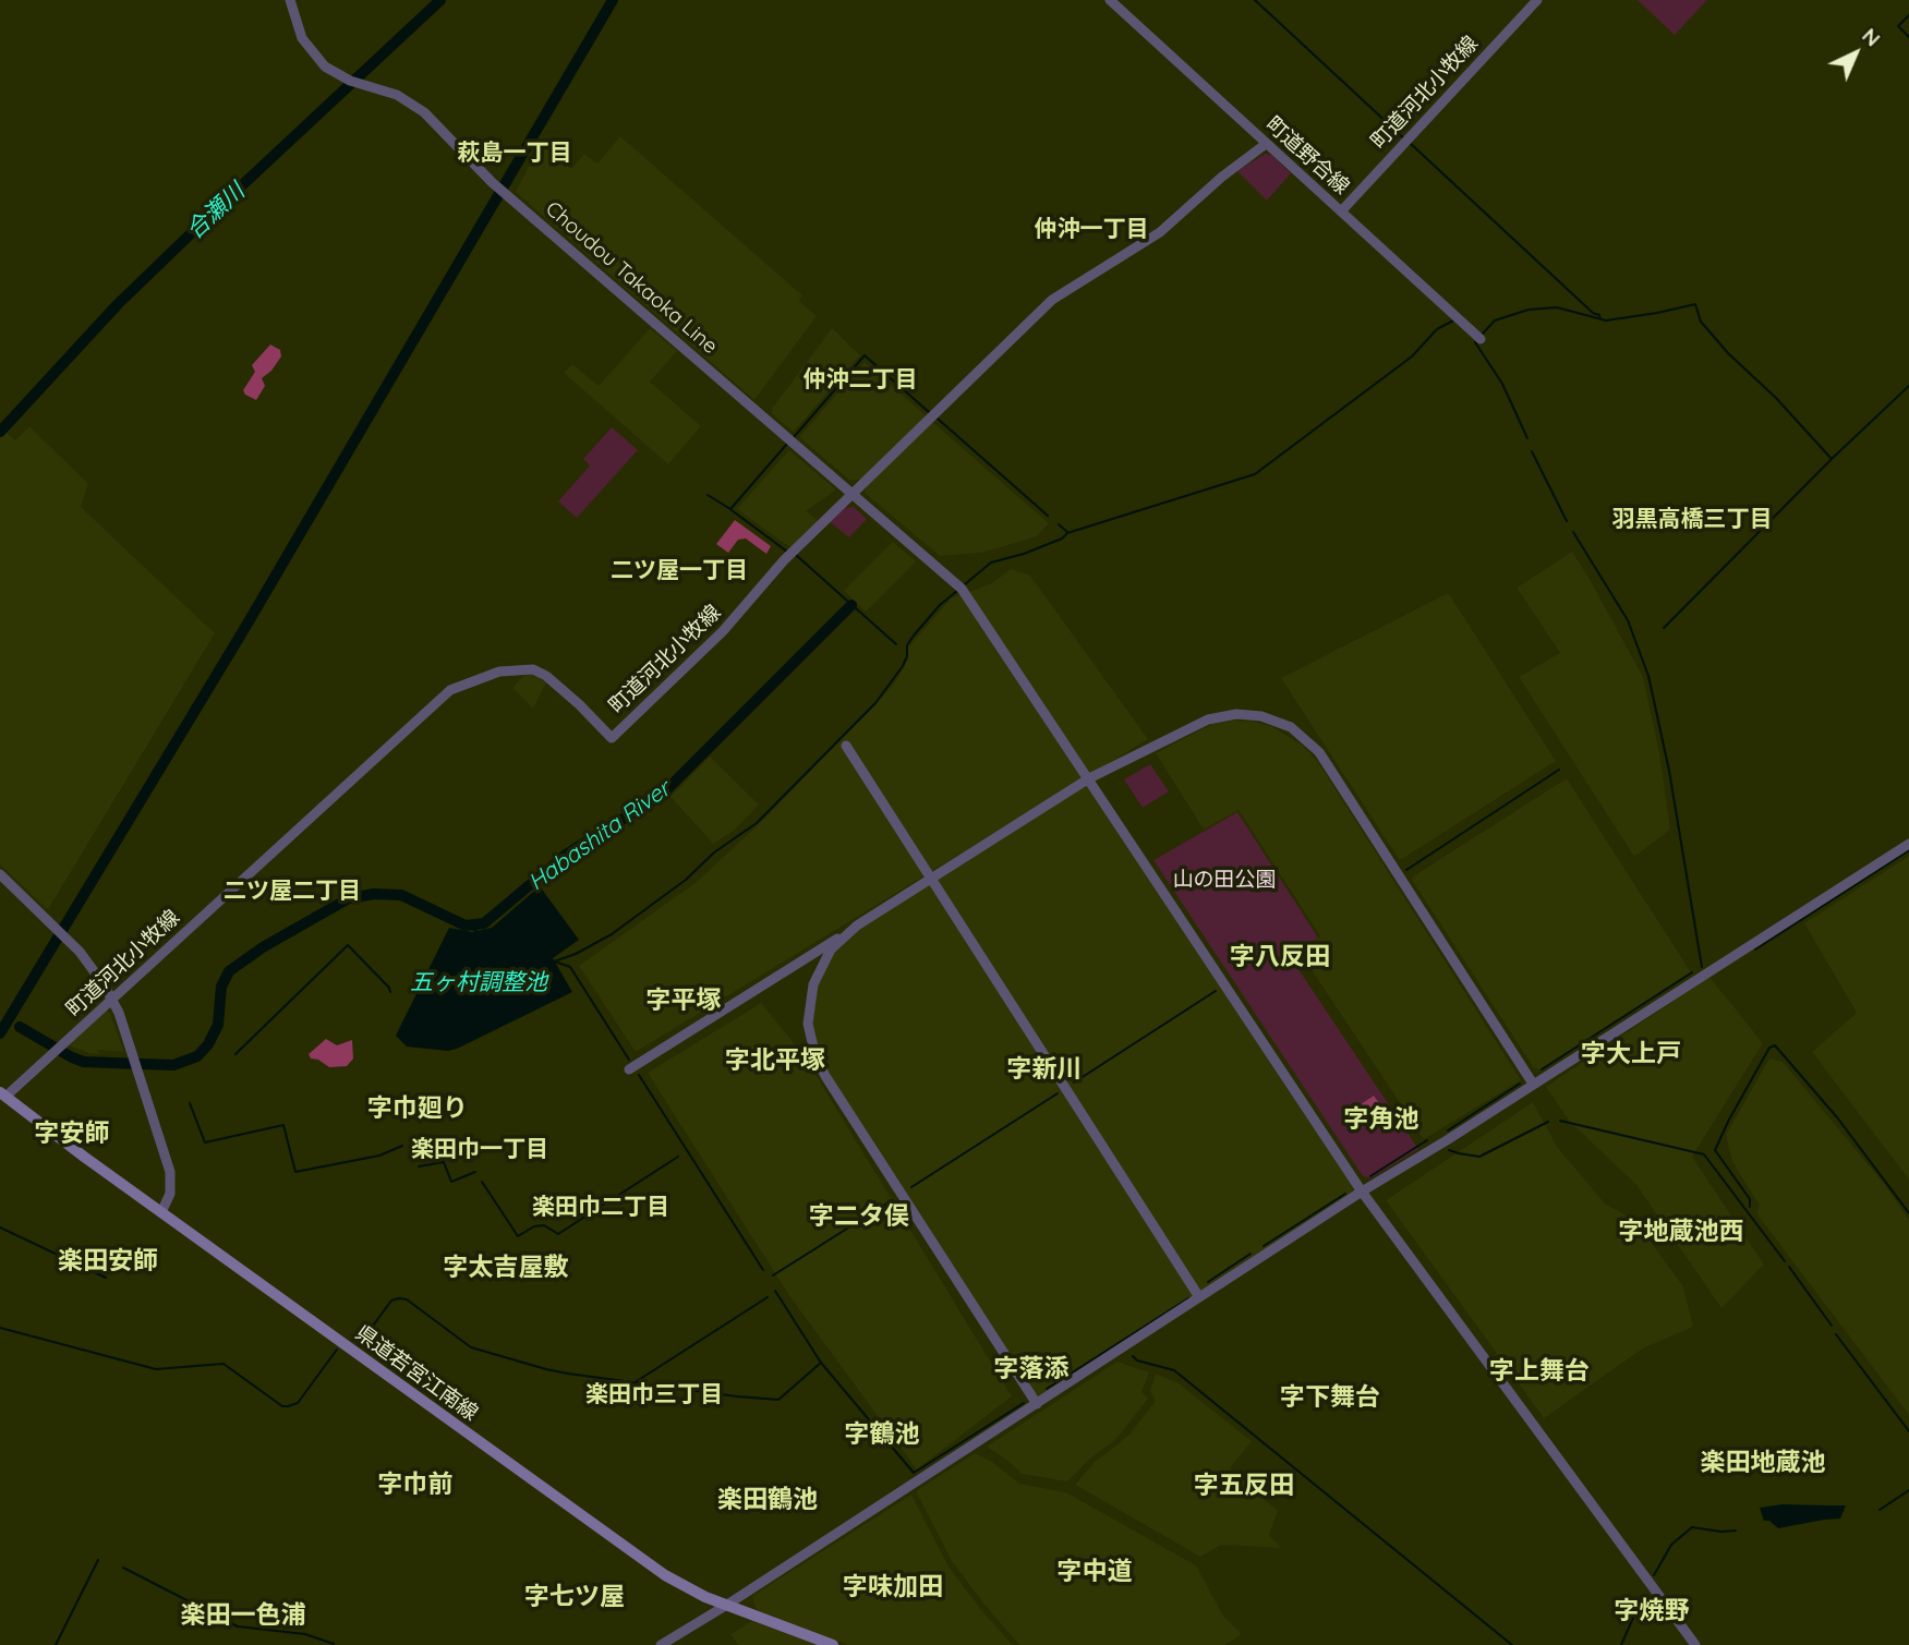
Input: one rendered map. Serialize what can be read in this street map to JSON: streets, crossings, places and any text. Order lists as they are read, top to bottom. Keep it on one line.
{"streets":{"main road":["県道若宮江南線"],"street":["町道河北小牧線","町道野合線","Choudou Takaoka Line"]},"crossings":[["町道河北小牧線","町道野合線"],["町道河北小牧線","Choudou Takaoka Line"],["町道河北小牧線","県道若宮江南線"]],"districts":["萩島一丁目","仲沖一丁目","仲沖二丁目","羽黒高橋三丁目","二ツ屋一丁目","二ツ屋二丁目","字八反田","字平塚","字大上戸","字北平塚","字新川","字巾廻り","字角池","字安師","楽田巾一丁目","楽田巾二丁目","字二タ俣","字地蔵池西","楽田安師","字太吉屋敷","字落添","字上舞台","楽田巾三丁目","字下舞台","字鶴池","楽田地蔵池","字巾前","字五反田","楽田鶴池","字中道","字味加田","字七ツ屋","字焼野","楽田一色浦"],"water":["合瀬川","Habashita River","五ヶ村調整池"],"parks":["山の田公園"],"north":"top right"}
